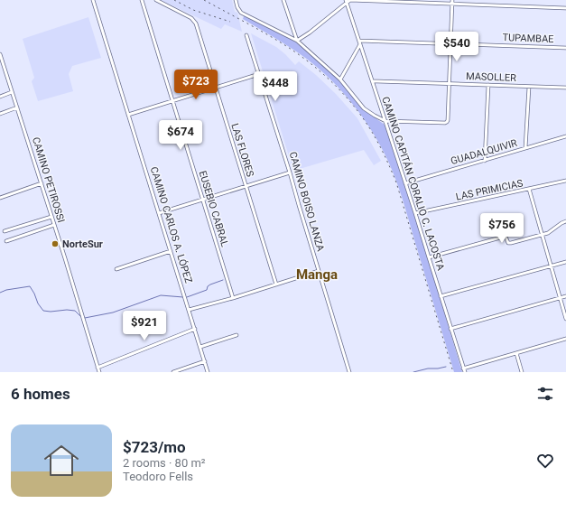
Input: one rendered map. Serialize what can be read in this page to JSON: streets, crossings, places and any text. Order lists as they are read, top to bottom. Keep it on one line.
{"streets":{"street":["TUPAMBAE","MASOLLER","LAS FLORES","GUADALQUIVIR","CAMINO PETIROSSI","CAMINO CAPITÁN CORALIO C. LACOSTA","LAS PRIMICIAS","CAMINO BOISO LANZA","EUSEBIO CABRAL","CAMINO CARLOS A. LÓPEZ"]},"crossings":[["TUPAMBAE","CAMINO CAPITÁN CORALIO C. LACOSTA"],["MASOLLER","CAMINO CAPITÁN CORALIO C. LACOSTA"],["GUADALQUIVIR","CAMINO CAPITÁN CORALIO C. LACOSTA"],["CAMINO CAPITÁN CORALIO C. LACOSTA","LAS PRIMICIAS"]],"districts":["Manga"],"places":["NorteSur"],"page":{"price":["$540","$723","$448","$674","$756","$921"],"heading":"6 homes","list":[{"name":"$723/mo","note":"2 rooms · 80 m² · Teodoro Fells"}]}}
